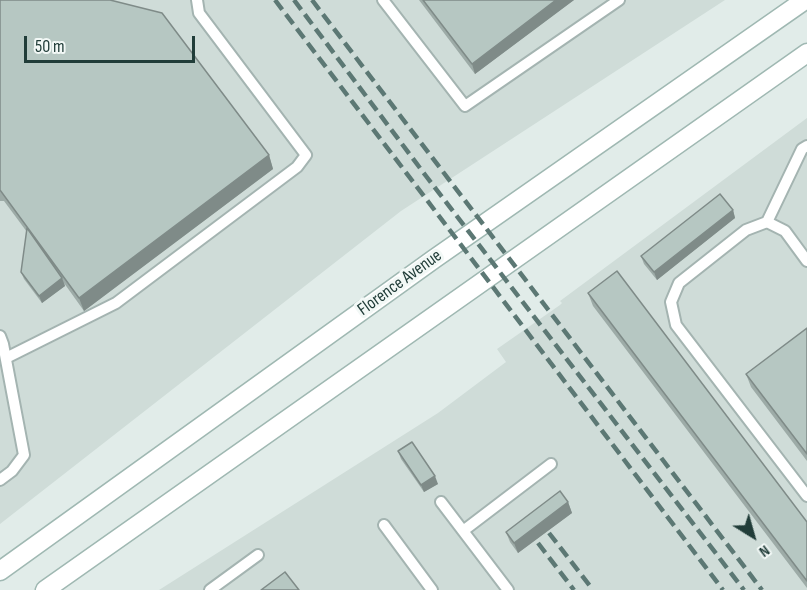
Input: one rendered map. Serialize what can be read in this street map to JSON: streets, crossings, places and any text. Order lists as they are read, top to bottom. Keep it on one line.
{"streets":{"main road":["Florence Avenue"]},"scale_bar":"50 m","north":"bottom right"}
